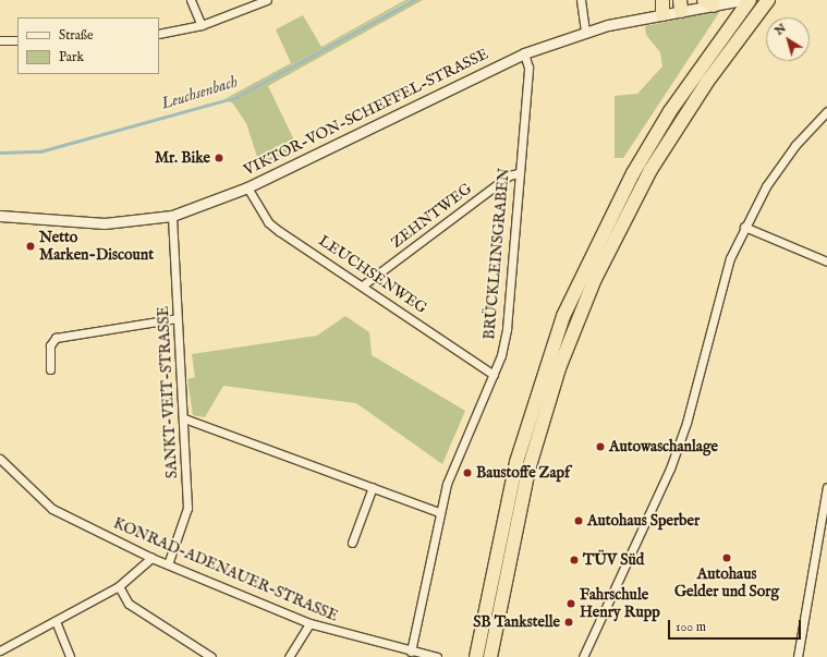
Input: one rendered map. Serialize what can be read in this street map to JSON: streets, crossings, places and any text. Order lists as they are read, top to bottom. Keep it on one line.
{"streets":{"street":["VIKTOR-VON-SCHEFFEL-STRASSE","ZEHNTWEG","BRÜCKLEINSGRABEN","LEUCHSENWEG","SANKT-VEIT-STRASSE","KONRAD-ADENAUER-STRASSE"]},"crossings":[["VIKTOR-VON-SCHEFFEL-STRASSE","BRÜCKLEINSGRABEN"],["VIKTOR-VON-SCHEFFEL-STRASSE","LEUCHSENWEG"],["VIKTOR-VON-SCHEFFEL-STRASSE","SANKT-VEIT-STRASSE"],["ZEHNTWEG","BRÜCKLEINSGRABEN"],["ZEHNTWEG","LEUCHSENWEG"],["BRÜCKLEINSGRABEN","LEUCHSENWEG"],["BRÜCKLEINSGRABEN","KONRAD-ADENAUER-STRASSE"],["SANKT-VEIT-STRASSE","KONRAD-ADENAUER-STRASSE"]],"water":["Leuchsenbach"],"places":["Mr. Bike","Netto Marken-Discount","Autowaschanlage","Baustoffe Zapf","Autohaus Sperber","Autohaus Gelder und Sorg","TÜV Süd","Fahrschule Henry Rupp","SB Tankstelle"],"legend":["Straße","Park"],"scale_bar":"100 m","north":"top left"}
